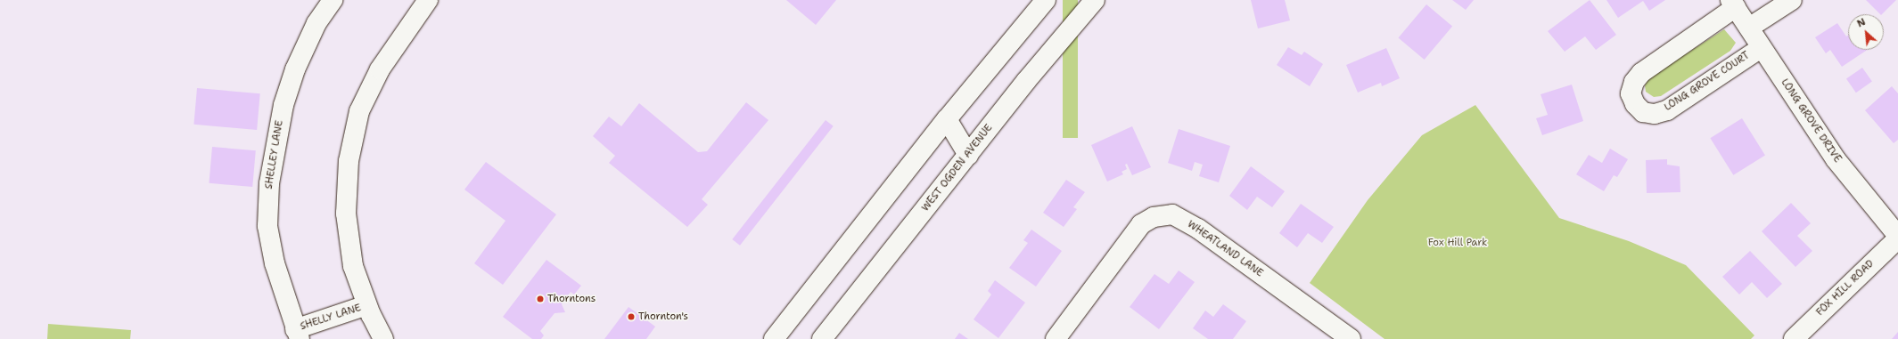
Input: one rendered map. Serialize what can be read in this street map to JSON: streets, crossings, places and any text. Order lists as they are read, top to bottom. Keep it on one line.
{"streets":{"street":["LONG GROVE COURT","LONG GROVE DRIVE","SHELLEY LANE","WEST OGDEN AVENUE","WHEATLAND LANE","FOX HILL ROAD","SHELLY LANE"]},"crossings":[["LONG GROVE COURT","LONG GROVE DRIVE"],["LONG GROVE DRIVE","FOX HILL ROAD"],["SHELLEY LANE","SHELLY LANE"]],"parks":["Fox Hill Park"],"places":["Thorntons","Thornton's"],"north":"top left"}
